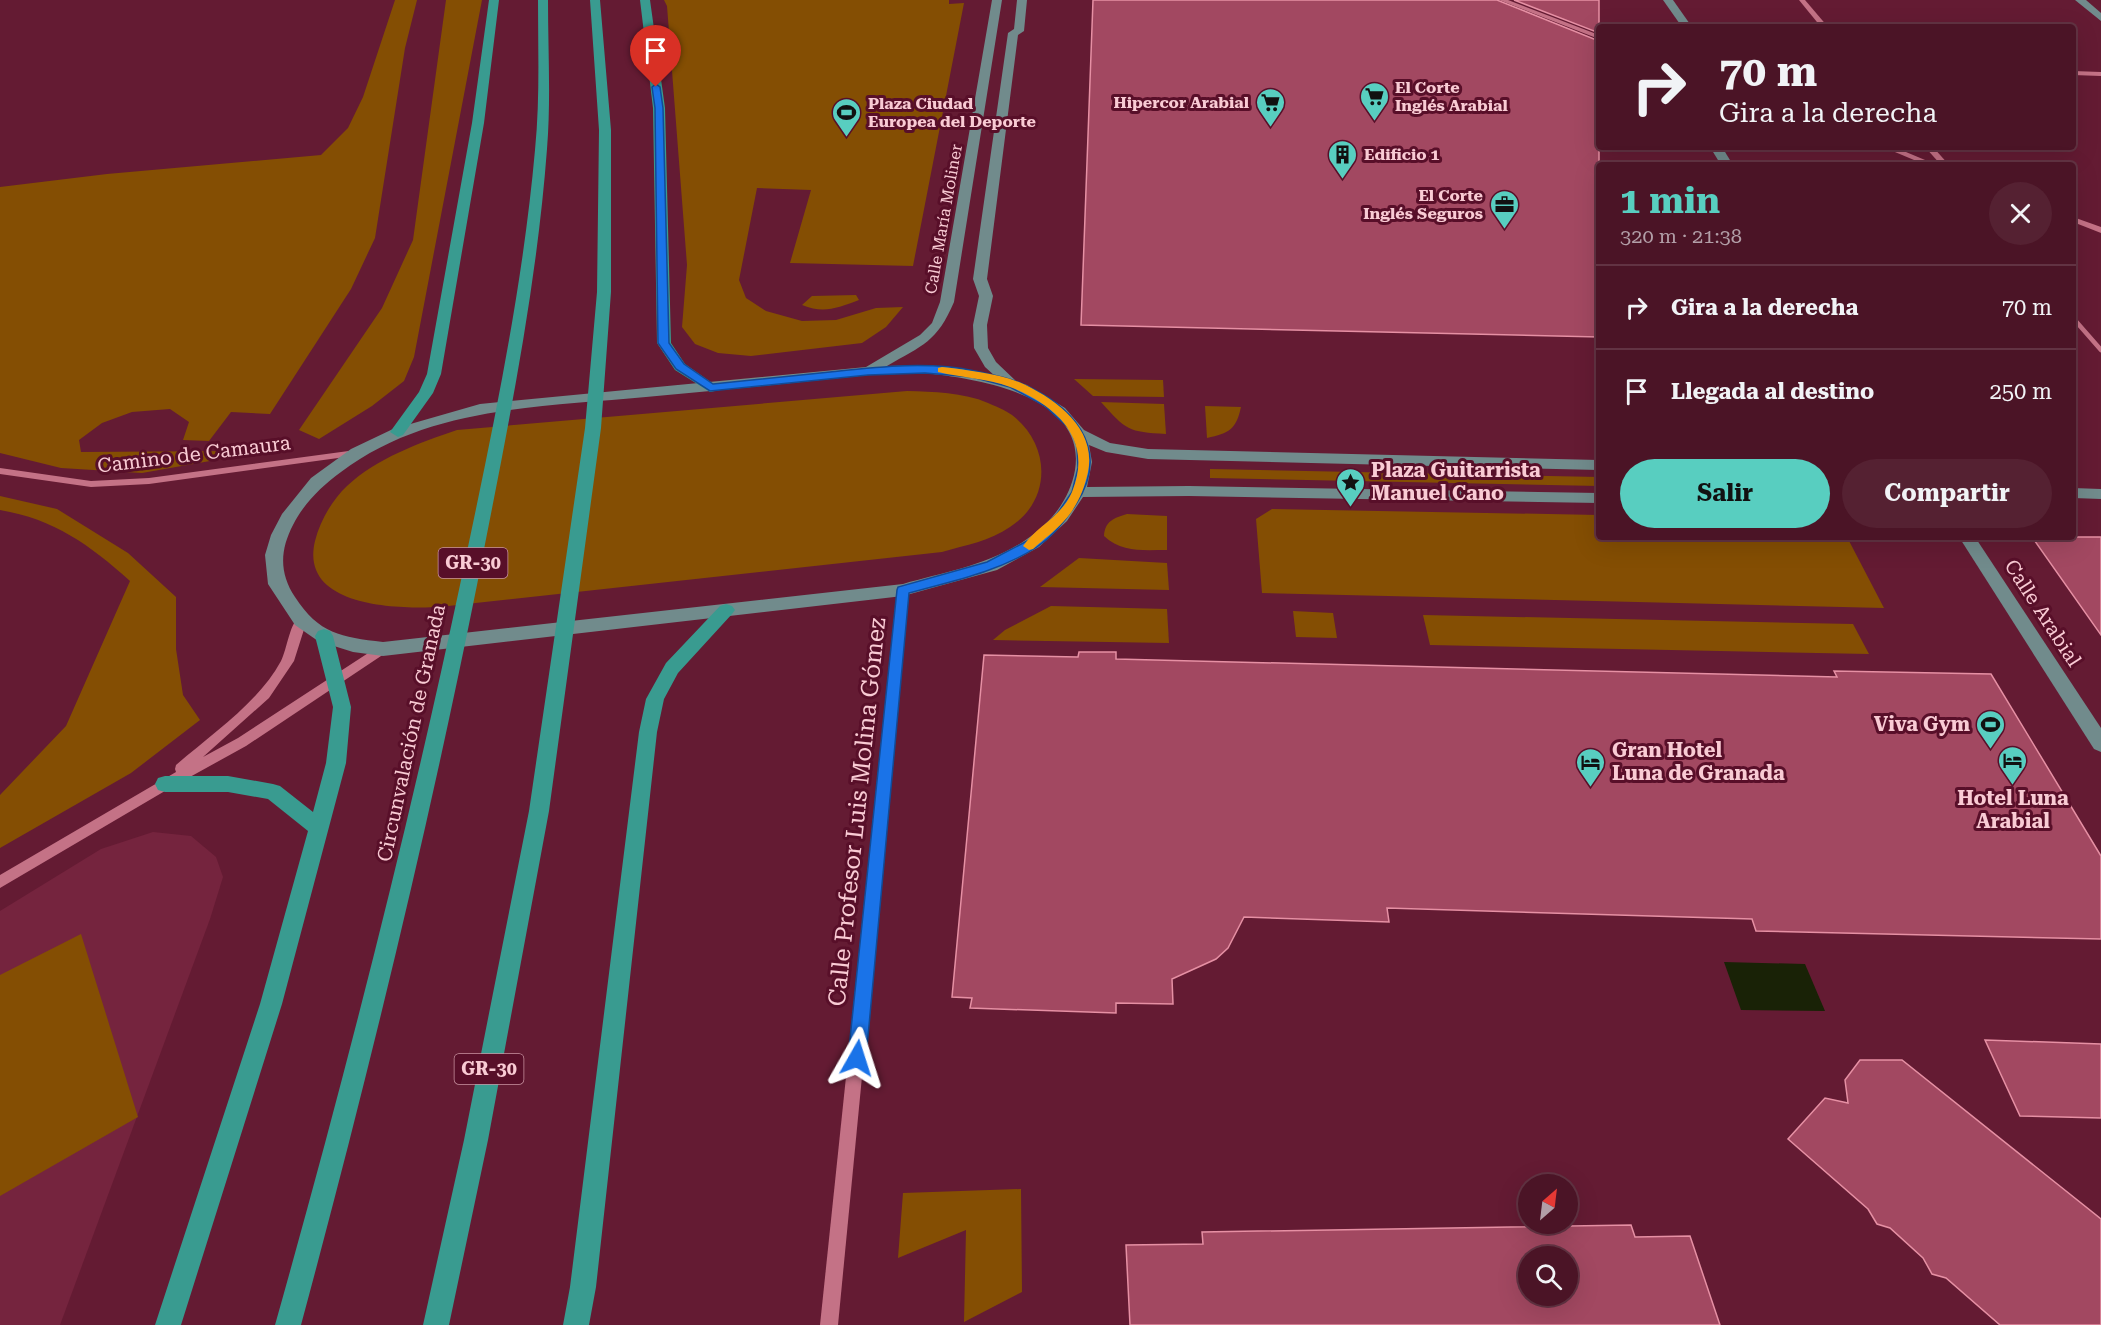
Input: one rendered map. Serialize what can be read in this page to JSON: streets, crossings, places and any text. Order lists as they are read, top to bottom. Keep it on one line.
{"streets":{"highway":["GR-30","Circunvalación de Granada"],"main road":["Calle María Moliner","Calle Arabial"],"street":["Camino de Camaura","Calle Profesor Luis Molina Gómez"]},"places":{"supermarket":["El Corte Inglés Arabial","Hipercor Arabial"],"sports":["Plaza Ciudad Europea del Deporte","Viva Gym"],"building":["Edificio 1"],"office":["El Corte Inglés Seguros"],"place":["Plaza Guitarrista Manuel Cano"],"hotel":["Hotel Luna Arabial","Gran Hotel Luna de Granada"]},"north":"top right","page":{"turn":["70 m","Gira a la derecha"],"heading":["1 min","320 m · 21:38"],"list":[{"name":"Gira a la derecha","value":"70 m"},{"name":"Llegada al destino","value":"250 m"}],"buttons":["Salir","Compartir"]}}
